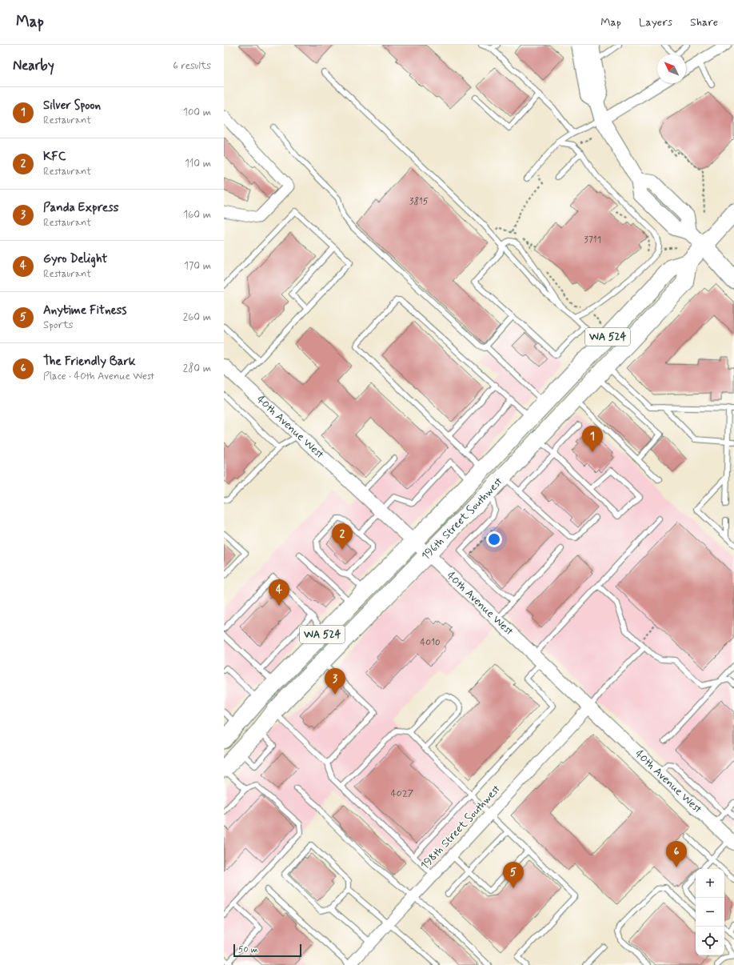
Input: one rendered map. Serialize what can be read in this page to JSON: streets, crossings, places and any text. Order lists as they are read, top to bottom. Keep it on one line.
{"streets":{"main road":["WA 524","196th Street Southwest"],"street":["40th Avenue West","198th Street Southwest"]},"crossings":[["40th Avenue West","196th Street Southwest"],["40th Avenue West","198th Street Southwest"]],"house_numbers":["3815","3711","4010","4027"],"scale_bar":"50 m","north":"top left","page":{"header":"Map","nav":["Map","Layers","Share"],"heading":["Nearby","6 results"],"list":[{"mark":"1","name":"Silver Spoon","note":"Restaurant","value":"100 m"},{"mark":"2","name":"KFC","note":"Restaurant","value":"110 m"},{"mark":"3","name":"Panda Express","note":"Restaurant","value":"160 m"},{"mark":"4","name":"Gyro Delight","note":"Restaurant","value":"170 m"},{"mark":"5","name":"Anytime Fitness","note":"Sports","value":"260 m"},{"mark":"6","name":"The Friendly Bark","note":"Place · 40th Avenue West","value":"280 m"}],"pins":["1","2","4","3","6","5"],"map_buttons":["+","−"],"scale":"50 m"}}
